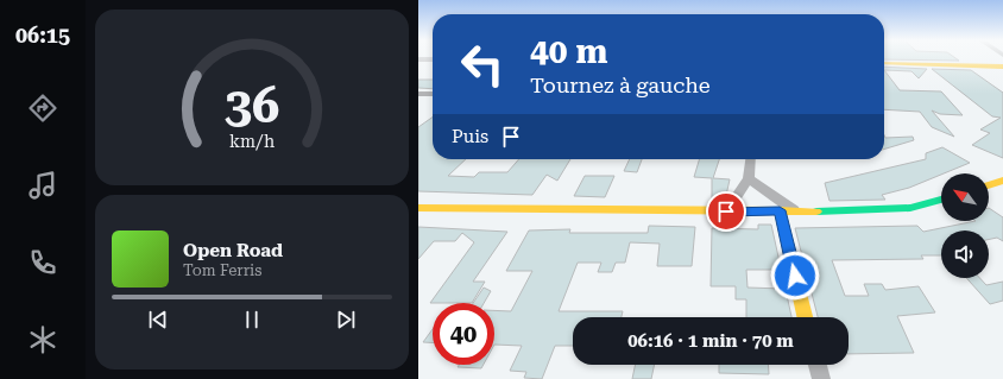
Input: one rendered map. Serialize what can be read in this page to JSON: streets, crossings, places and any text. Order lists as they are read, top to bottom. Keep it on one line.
{"north":"top left","page":{"tabs":"06:15","turn":["40 m","Tournez à gauche"],"then":"Puis","song":["Open Road","Tom Ferris"],"limit":"40","trip":"06:16 · 1 min · 70 m","gauge":["36","km/h"]}}
